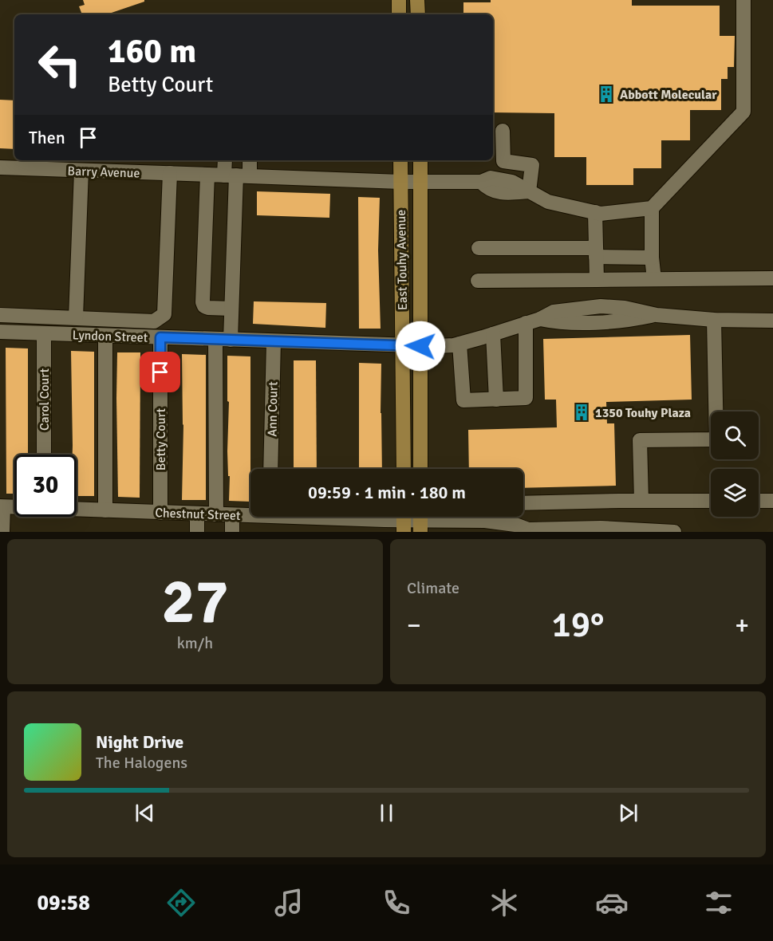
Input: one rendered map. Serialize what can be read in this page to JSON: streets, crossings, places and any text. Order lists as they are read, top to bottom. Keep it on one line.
{"streets":{"main road":["East Touhy Avenue"],"street":["Barry Avenue","Lyndon Street","Carol Court","Ann Court","Betty Court","Chestnut Street"]},"crossings":[["East Touhy Avenue","Lyndon Street"],["Lyndon Street","Carol Court"],["Lyndon Street","Ann Court"],["Lyndon Street","Betty Court"],["Betty Court","Chestnut Street"]],"places":{"building":["Abbott Molecular","1350 Touhy Plaza"]},"page":{"turn":["160 m","Betty Court"],"then":"Then","limit":"30","trip":"09:59 · 1 min · 180 m","tile":[["27","km/h"],"Climate"],"heat":["−","19°","+"],"song":["Night Drive","The Halogens"],"tabs":"09:58"}}
